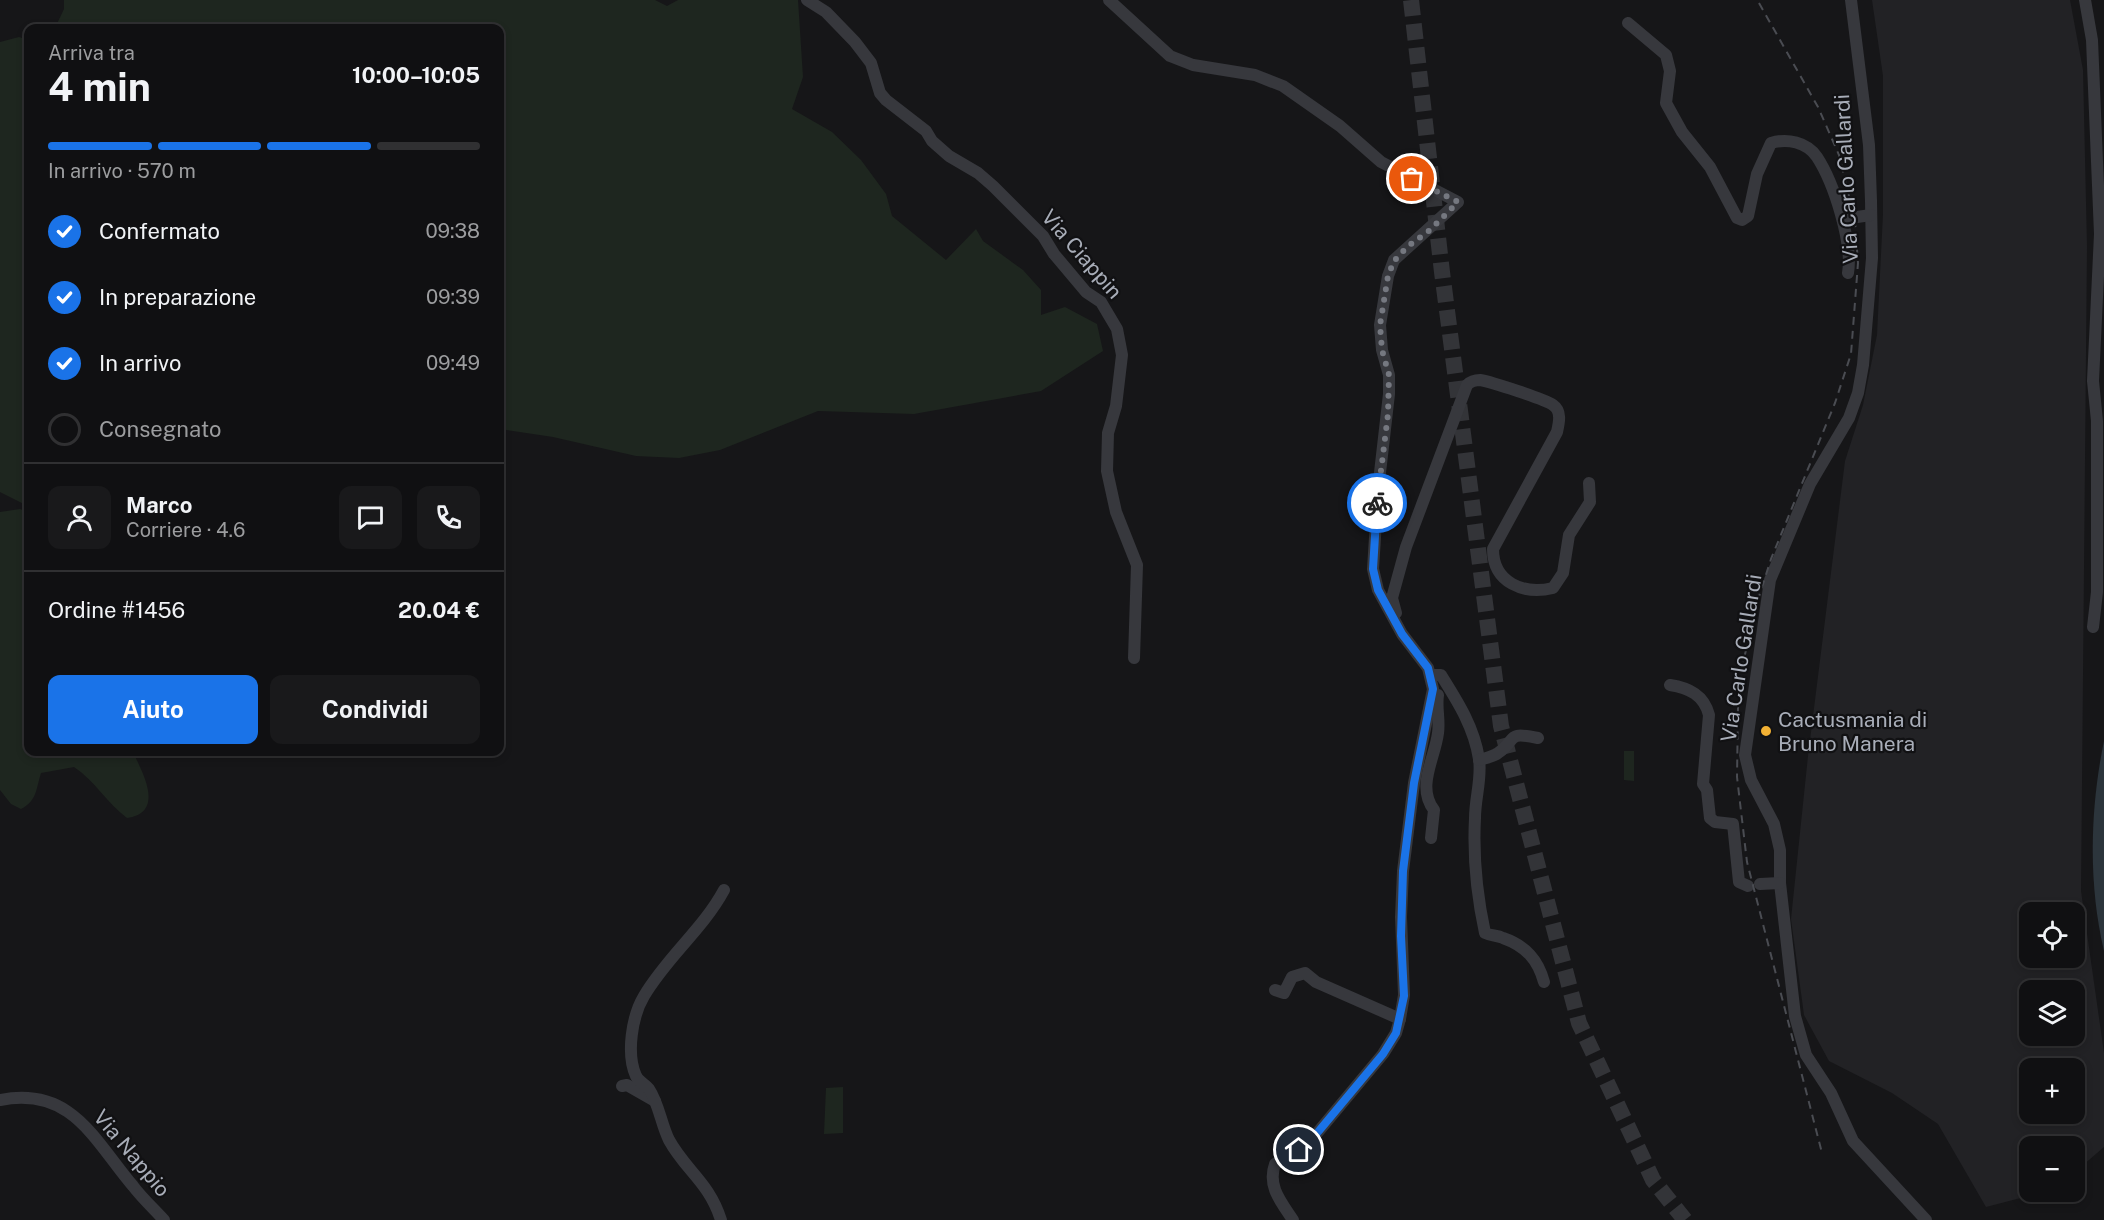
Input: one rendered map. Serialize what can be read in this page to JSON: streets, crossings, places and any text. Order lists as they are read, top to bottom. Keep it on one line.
{"streets":{"street":["Via Carlo Gallardi","Via Ciappin","Via Nappio"]},"places":["Cactusmania di Bruno Manera"],"page":{"heading":["4 min","Arriva tra","10:00–10:05"],"panel":["Marco","Corriere · 4.6","Ordine #1456","20.04 €"],"bar":"In arrivo · 570 m","list":[["Confermato","09:38"],["In preparazione","09:39"],["In arrivo","09:49"],"Consegnato"],"buttons":["Aiuto","Condividi"],"map_buttons":["+","−"]}}
